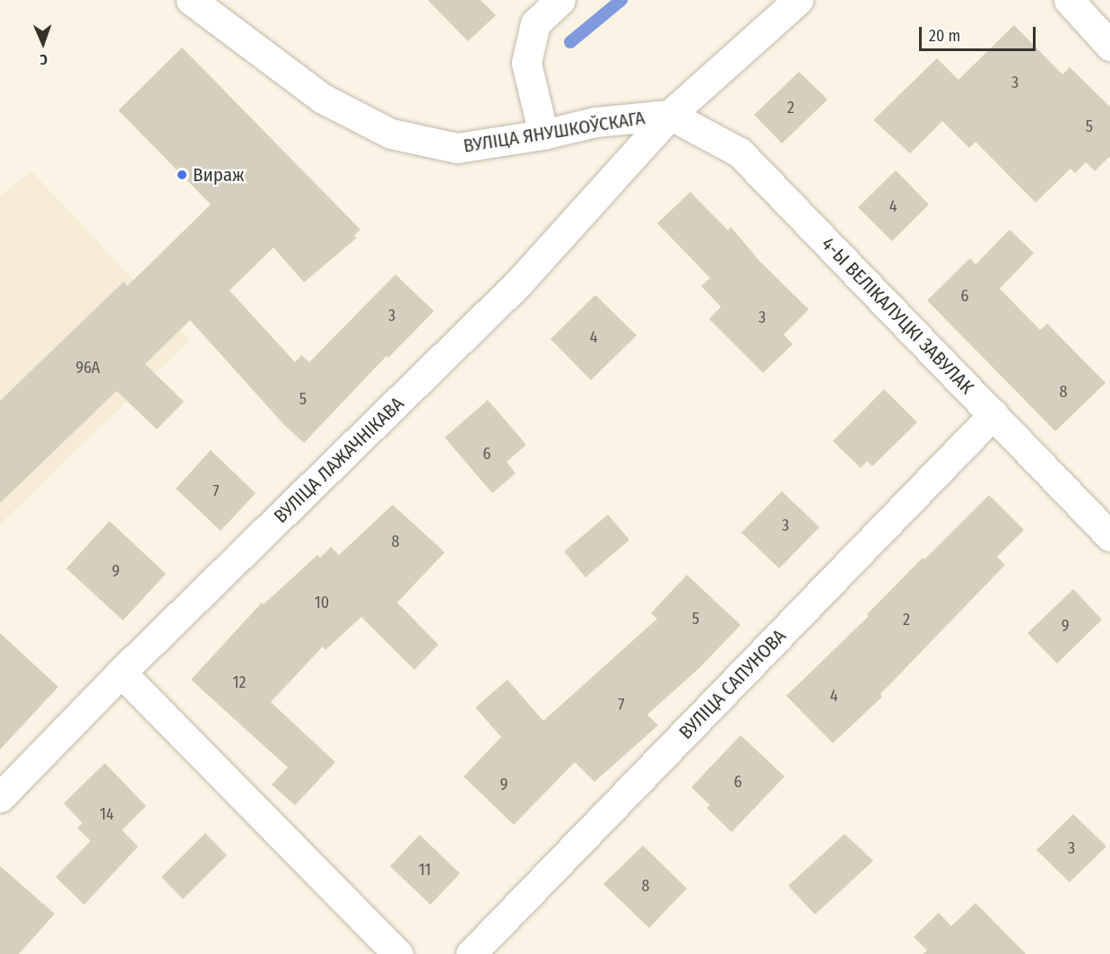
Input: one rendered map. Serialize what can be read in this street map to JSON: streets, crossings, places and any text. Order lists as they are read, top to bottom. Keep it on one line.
{"streets":{"street":["ВУЛІЦА ЯНУШКОЎСКАГА","4-Ы ВЕЛІКАЛУЦКІ ЗАВУЛАК","ВУЛІЦА ЛАЖАЧНІКАВА","ВУЛІЦА САПУНОВА"]},"crossings":[["ВУЛІЦА ЯНУШКОЎСКАГА","4-Ы ВЕЛІКАЛУЦКІ ЗАВУЛАК"],["ВУЛІЦА ЯНУШКОЎСКАГА","ВУЛІЦА ЛАЖАЧНІКАВА"],["4-Ы ВЕЛІКАЛУЦКІ ЗАВУЛАК","ВУЛІЦА ЛАЖАЧНІКАВА"],["4-Ы ВЕЛІКАЛУЦКІ ЗАВУЛАК","ВУЛІЦА САПУНОВА"]],"places":["Вираж"],"house_numbers":["3","2","5","4","6","3","3","4","96А","8","5","6","7","3","8","9","10","5","2","9","12","4","7","6","9","14","3","11","8"],"scale_bar":"20 m","north":"bottom"}
